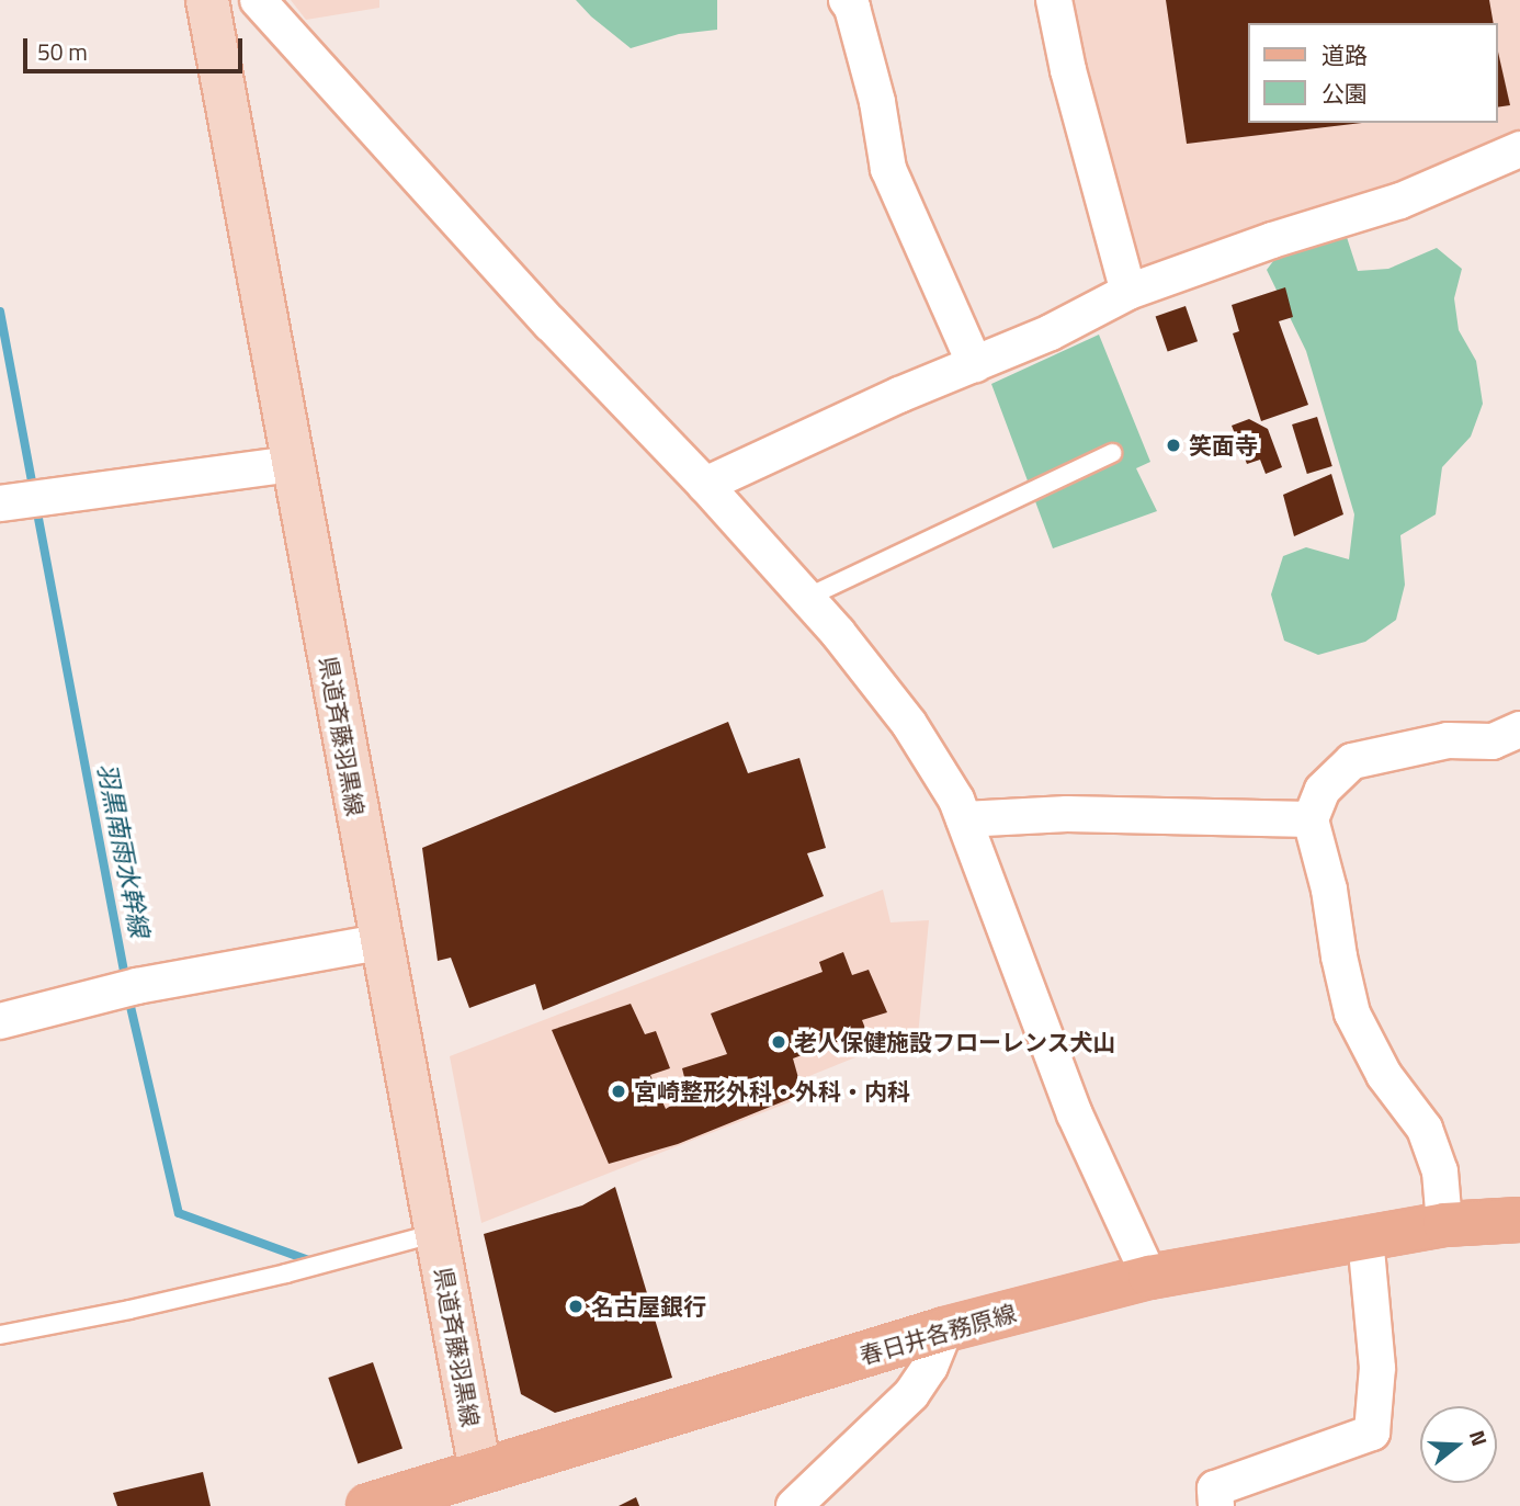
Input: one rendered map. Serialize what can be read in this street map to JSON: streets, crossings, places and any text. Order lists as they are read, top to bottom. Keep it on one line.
{"streets":{"main road":["県道斉藤羽黒線","春日井各務原線"]},"crossings":[["県道斉藤羽黒線","春日井各務原線"]],"water":["羽黒南雨水幹線"],"places":["笑面寺","老人保健施設フローレンス犬山","宮崎整形外科・外科・内科","名古屋銀行"],"legend":["道路","公園"],"scale_bar":"50 m","north":"right"}
